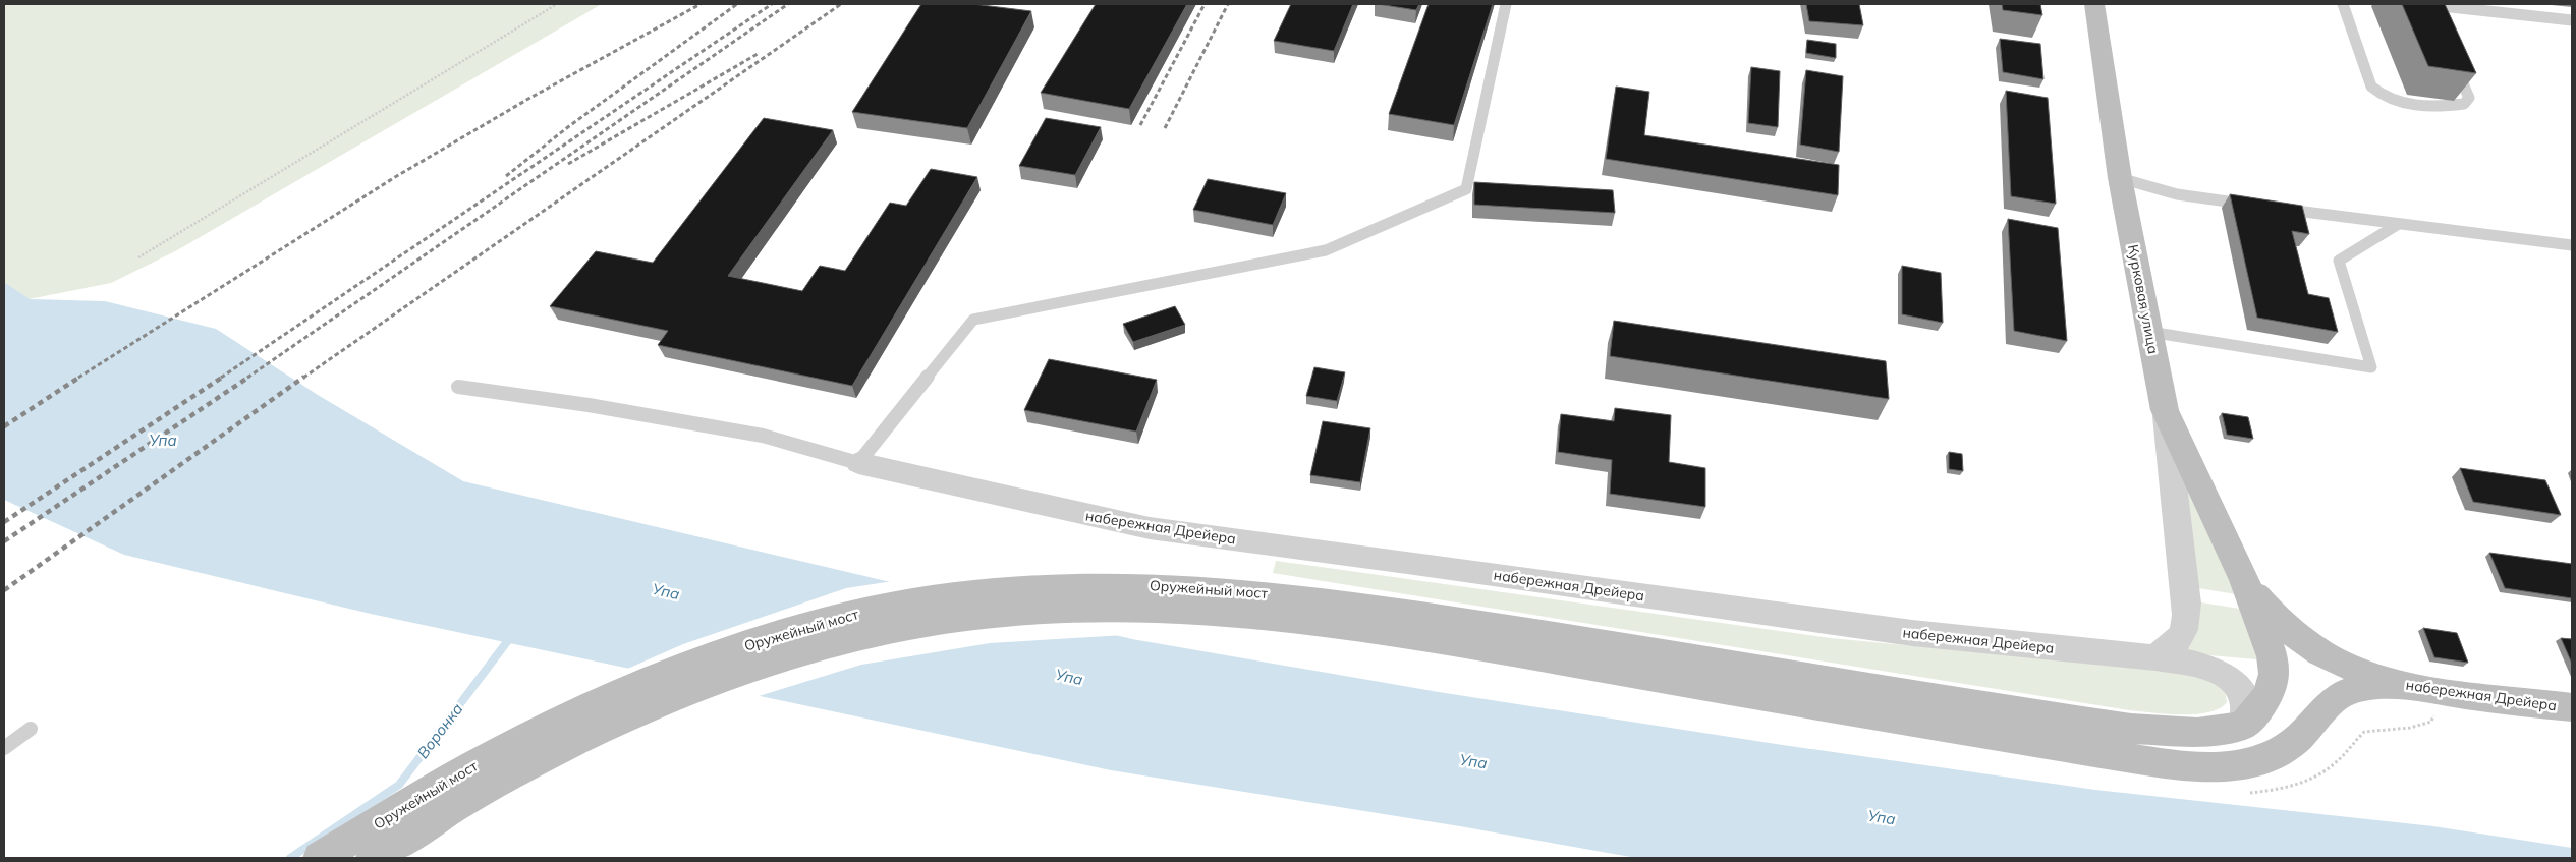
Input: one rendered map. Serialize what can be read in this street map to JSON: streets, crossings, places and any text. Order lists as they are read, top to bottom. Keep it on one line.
{"streets":{"main road":["Курковая улица","набережная Дрейера","Оружейный мост"]},"crossings":[["Курковая улица","набережная Дрейера"]],"water":["Упа","Воронка"]}
